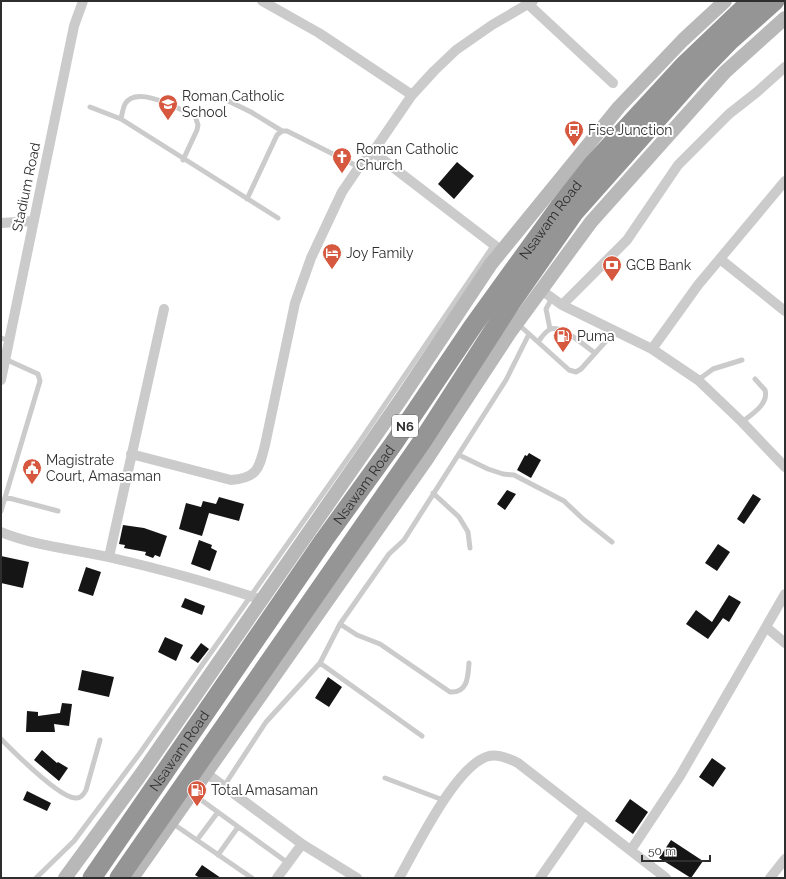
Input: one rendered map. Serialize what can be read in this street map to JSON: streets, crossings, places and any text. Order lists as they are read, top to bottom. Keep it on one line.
{"streets":{"highway":["Nsawam Road","N6"],"street":["Stadium Road"]},"places":{"school or university":["Roman Catholic School"],"bus stop":["Fise Junction"],"church":["Roman Catholic Church"],"hotel":["Joy Family"],"bank":["GCB Bank"],"fuel station":["Puma","Total Amasaman"],"public building":["Magistrate Court, Amasaman"]},"scale_bar":"50 m"}
